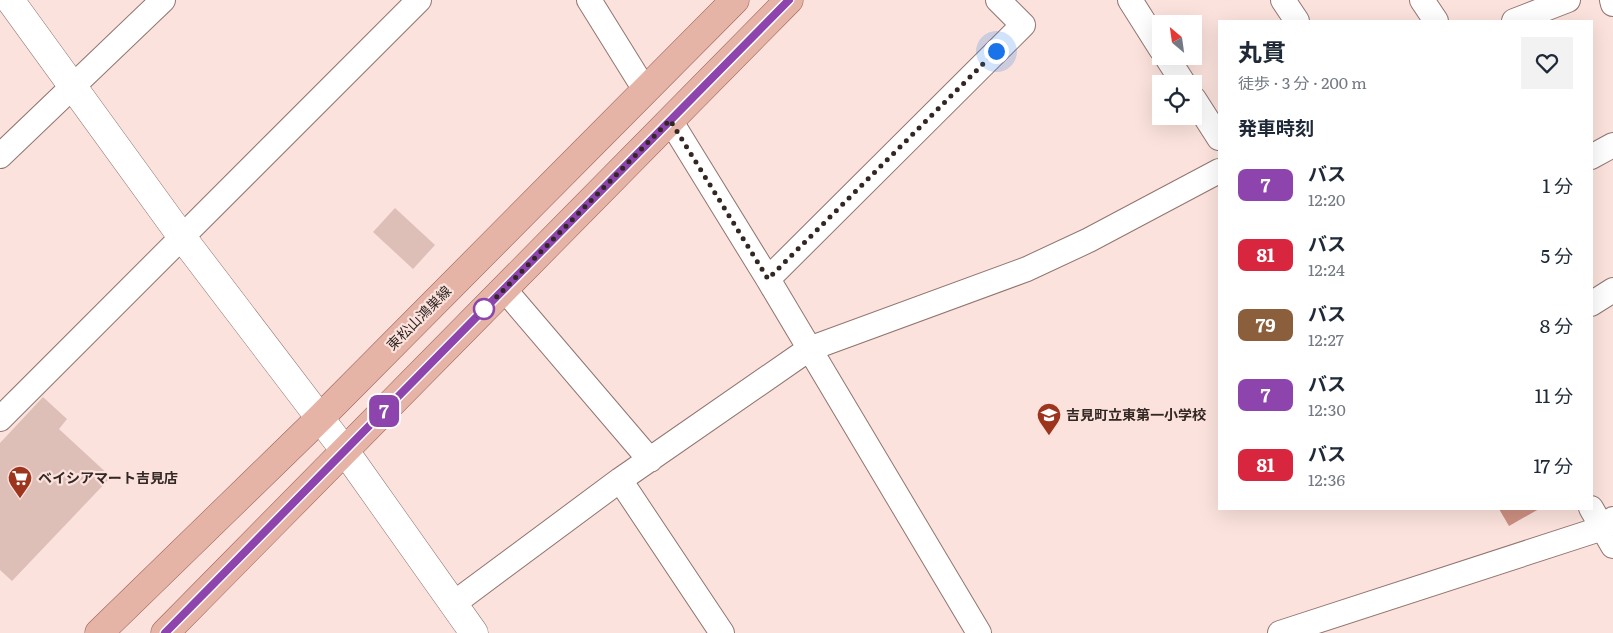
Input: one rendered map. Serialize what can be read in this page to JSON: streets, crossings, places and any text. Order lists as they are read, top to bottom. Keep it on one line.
{"streets":{"main road":["東松山鴻巣線"]},"places":{"school or university":["吉見町立東第一小学校"],"supermarket":["ベイシアマート吉見店"]},"lines":["bus line 7"],"north":"top left","page":{"on_map":"7","heading":[["丸貫","徒歩 · 3 分 · 200 m"],"発車時刻"],"list":[{"mark":"7","name":"バス","note":"12:20","value":"1 分"},{"mark":"81","name":"バス","note":"12:24","value":"5 分"},{"mark":"79","name":"バス","note":"12:27","value":"8 分"},{"mark":"7","name":"バス","note":"12:30","value":"11 分"},{"mark":"81","name":"バス","note":"12:36","value":"17 分"}]}}
